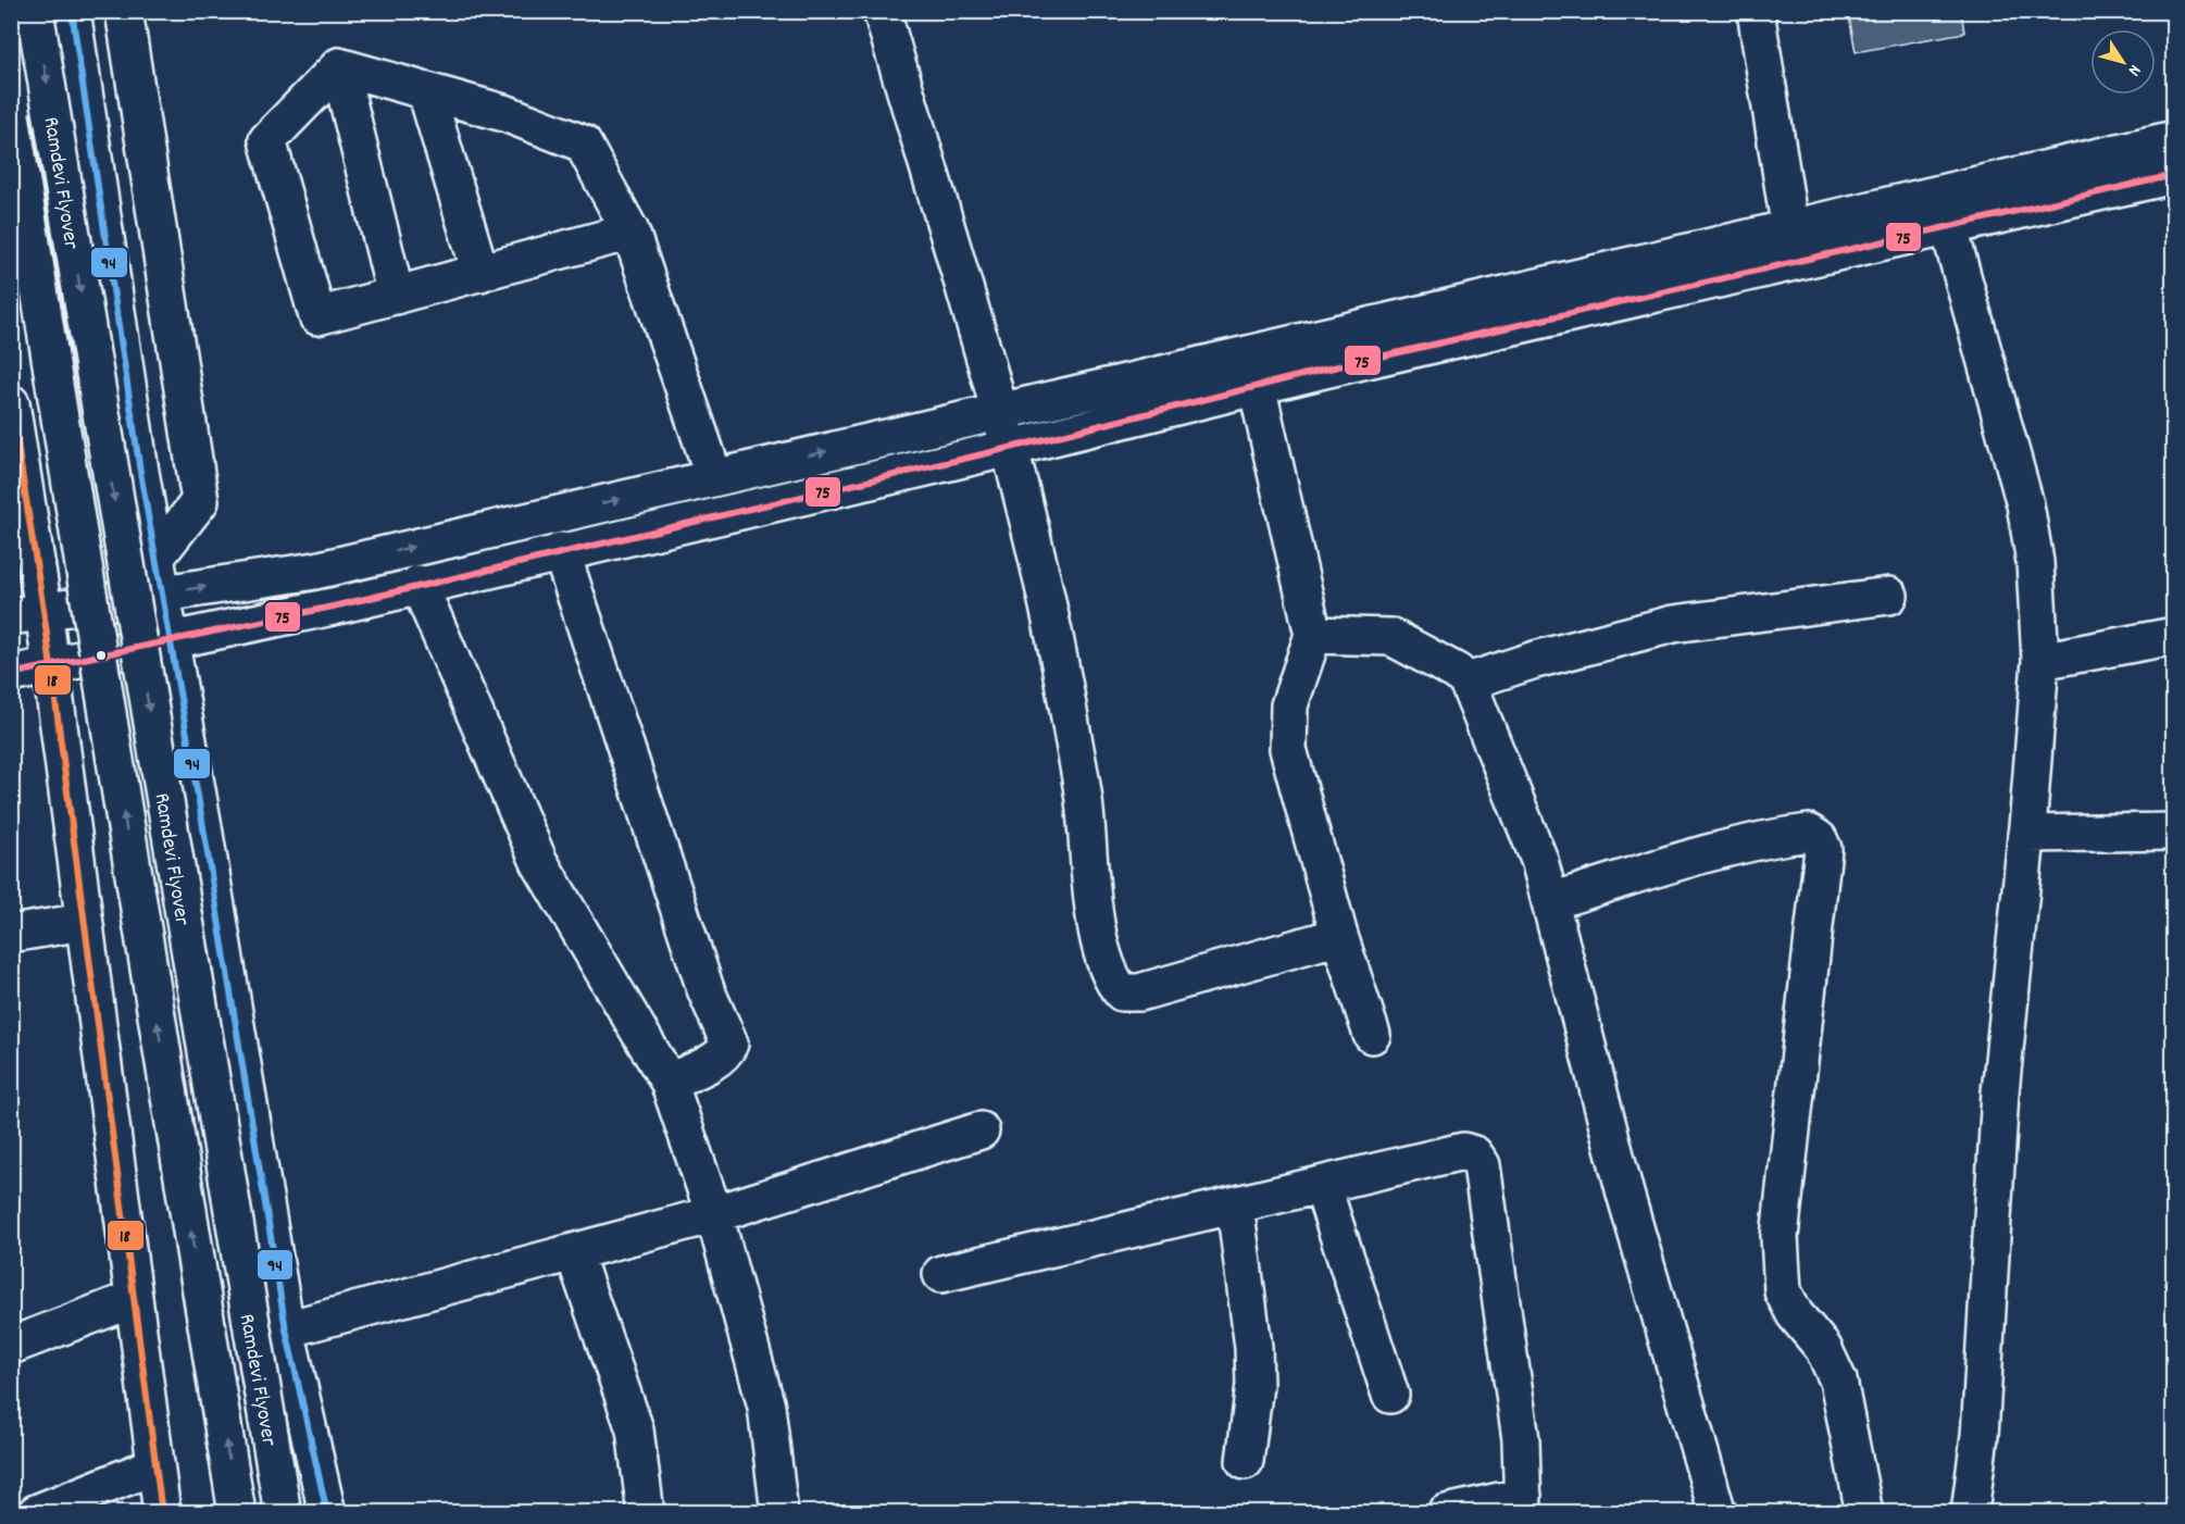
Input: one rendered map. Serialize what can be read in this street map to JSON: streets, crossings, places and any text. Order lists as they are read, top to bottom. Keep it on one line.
{"streets":{"main road":["Ramdevi Flyover"]},"lines":["transit line 94","transit line 75","transit line 18"],"north":"bottom right"}
